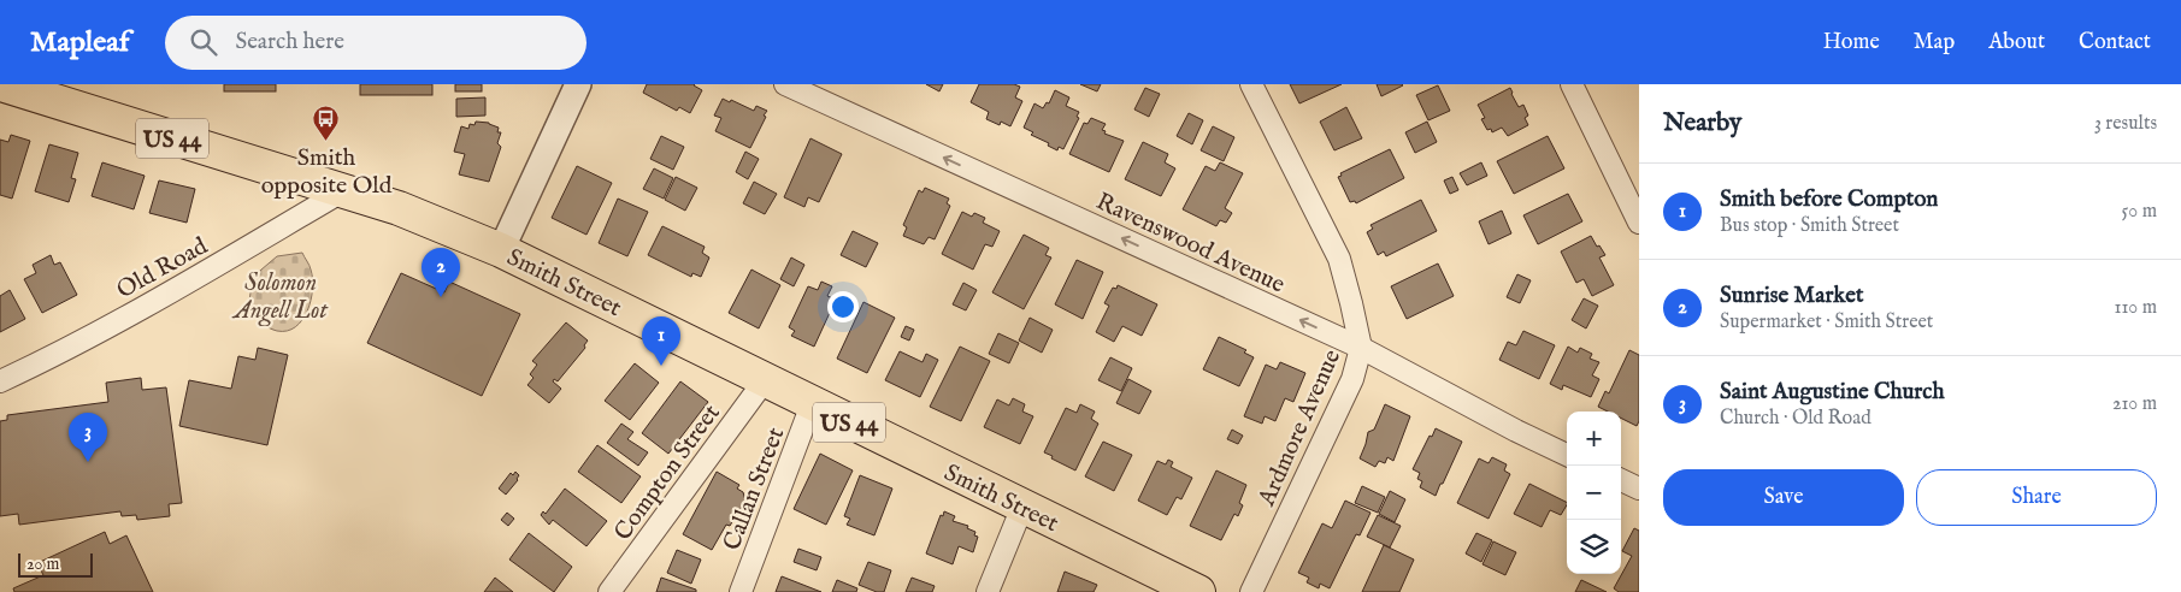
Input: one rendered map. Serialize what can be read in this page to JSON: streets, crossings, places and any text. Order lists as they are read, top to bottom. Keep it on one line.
{"streets":{"main road":["US 44","Smith Street"],"street":["Ravenswood Avenue","Old Road","Ardmore Avenue","Compton Street","Callan Street"]},"crossings":[["Ravenswood Avenue","Ardmore Avenue"],["Old Road","Smith Street"],["Smith Street","Compton Street"],["Smith Street","Callan Street"]],"one_way":["Ravenswood Avenue"],"parks":["Solomon Angell Lot"],"places":{"bus stop":["Smith opposite Old"]},"scale_bar":"20 m","page":{"header":"Mapleaf","search":"Search here","nav":["Home","Map","About","Contact"],"heading":["Nearby","3 results"],"list":[{"mark":"1","name":"Smith before Compton","note":"Bus stop · Smith Street","value":"50 m"},{"mark":"2","name":"Sunrise Market","note":"Supermarket · Smith Street","value":"110 m"},{"mark":"3","name":"Saint Augustine Church","note":"Church · Old Road","value":"210 m"}],"pins":["2","1","3"],"map_buttons":["+","−"],"buttons":["Save","Share"],"scale":"20 m"}}
